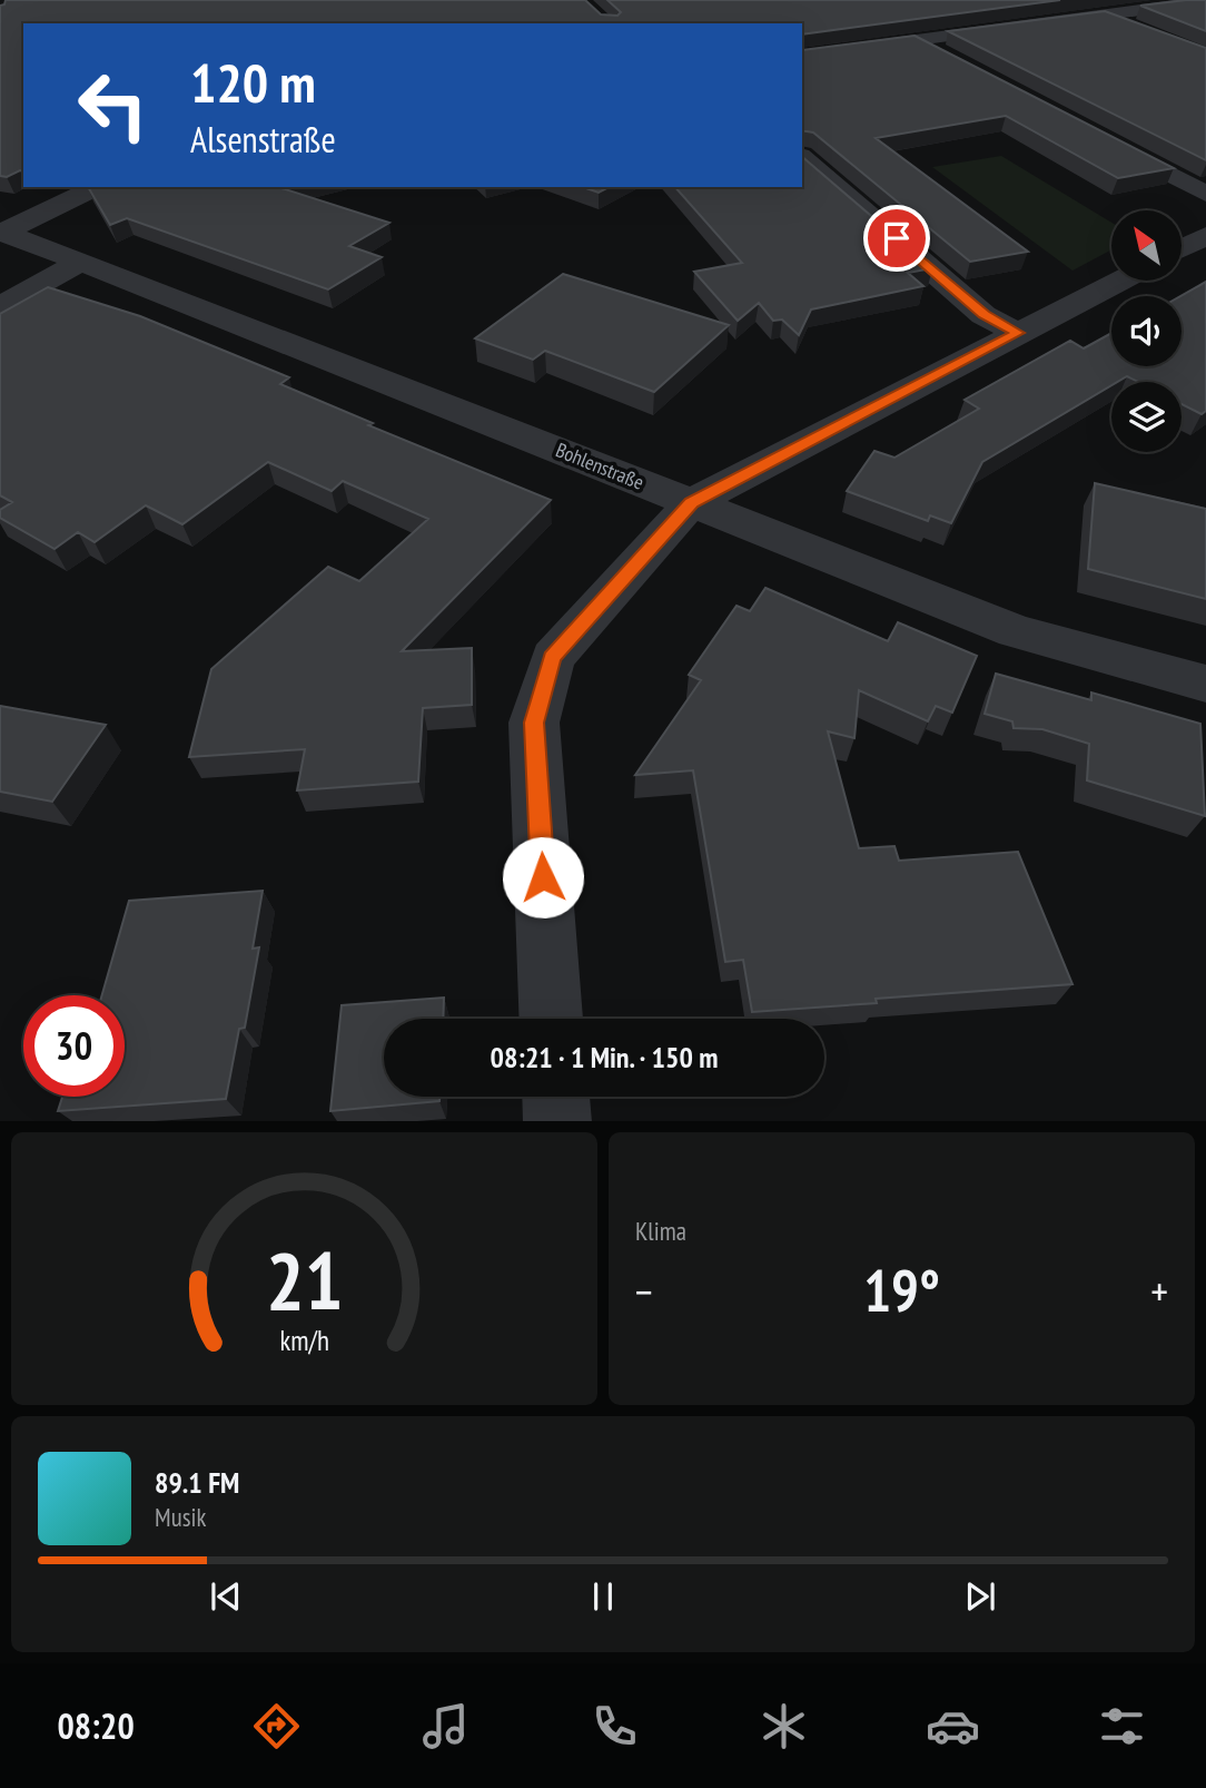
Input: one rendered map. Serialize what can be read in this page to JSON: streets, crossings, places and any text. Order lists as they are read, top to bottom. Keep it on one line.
{"streets":{"street":["Bohlenstraße"]},"north":"top left","page":{"turn":["120 m","Alsenstraße"],"limit":"30","trip":"08:21 · 1 Min. · 150 m","tile":"Klima","heat":["−","19°","+"],"song":["89.1 FM","Musik"],"tabs":"08:20","gauge":["21","km/h"]}}
